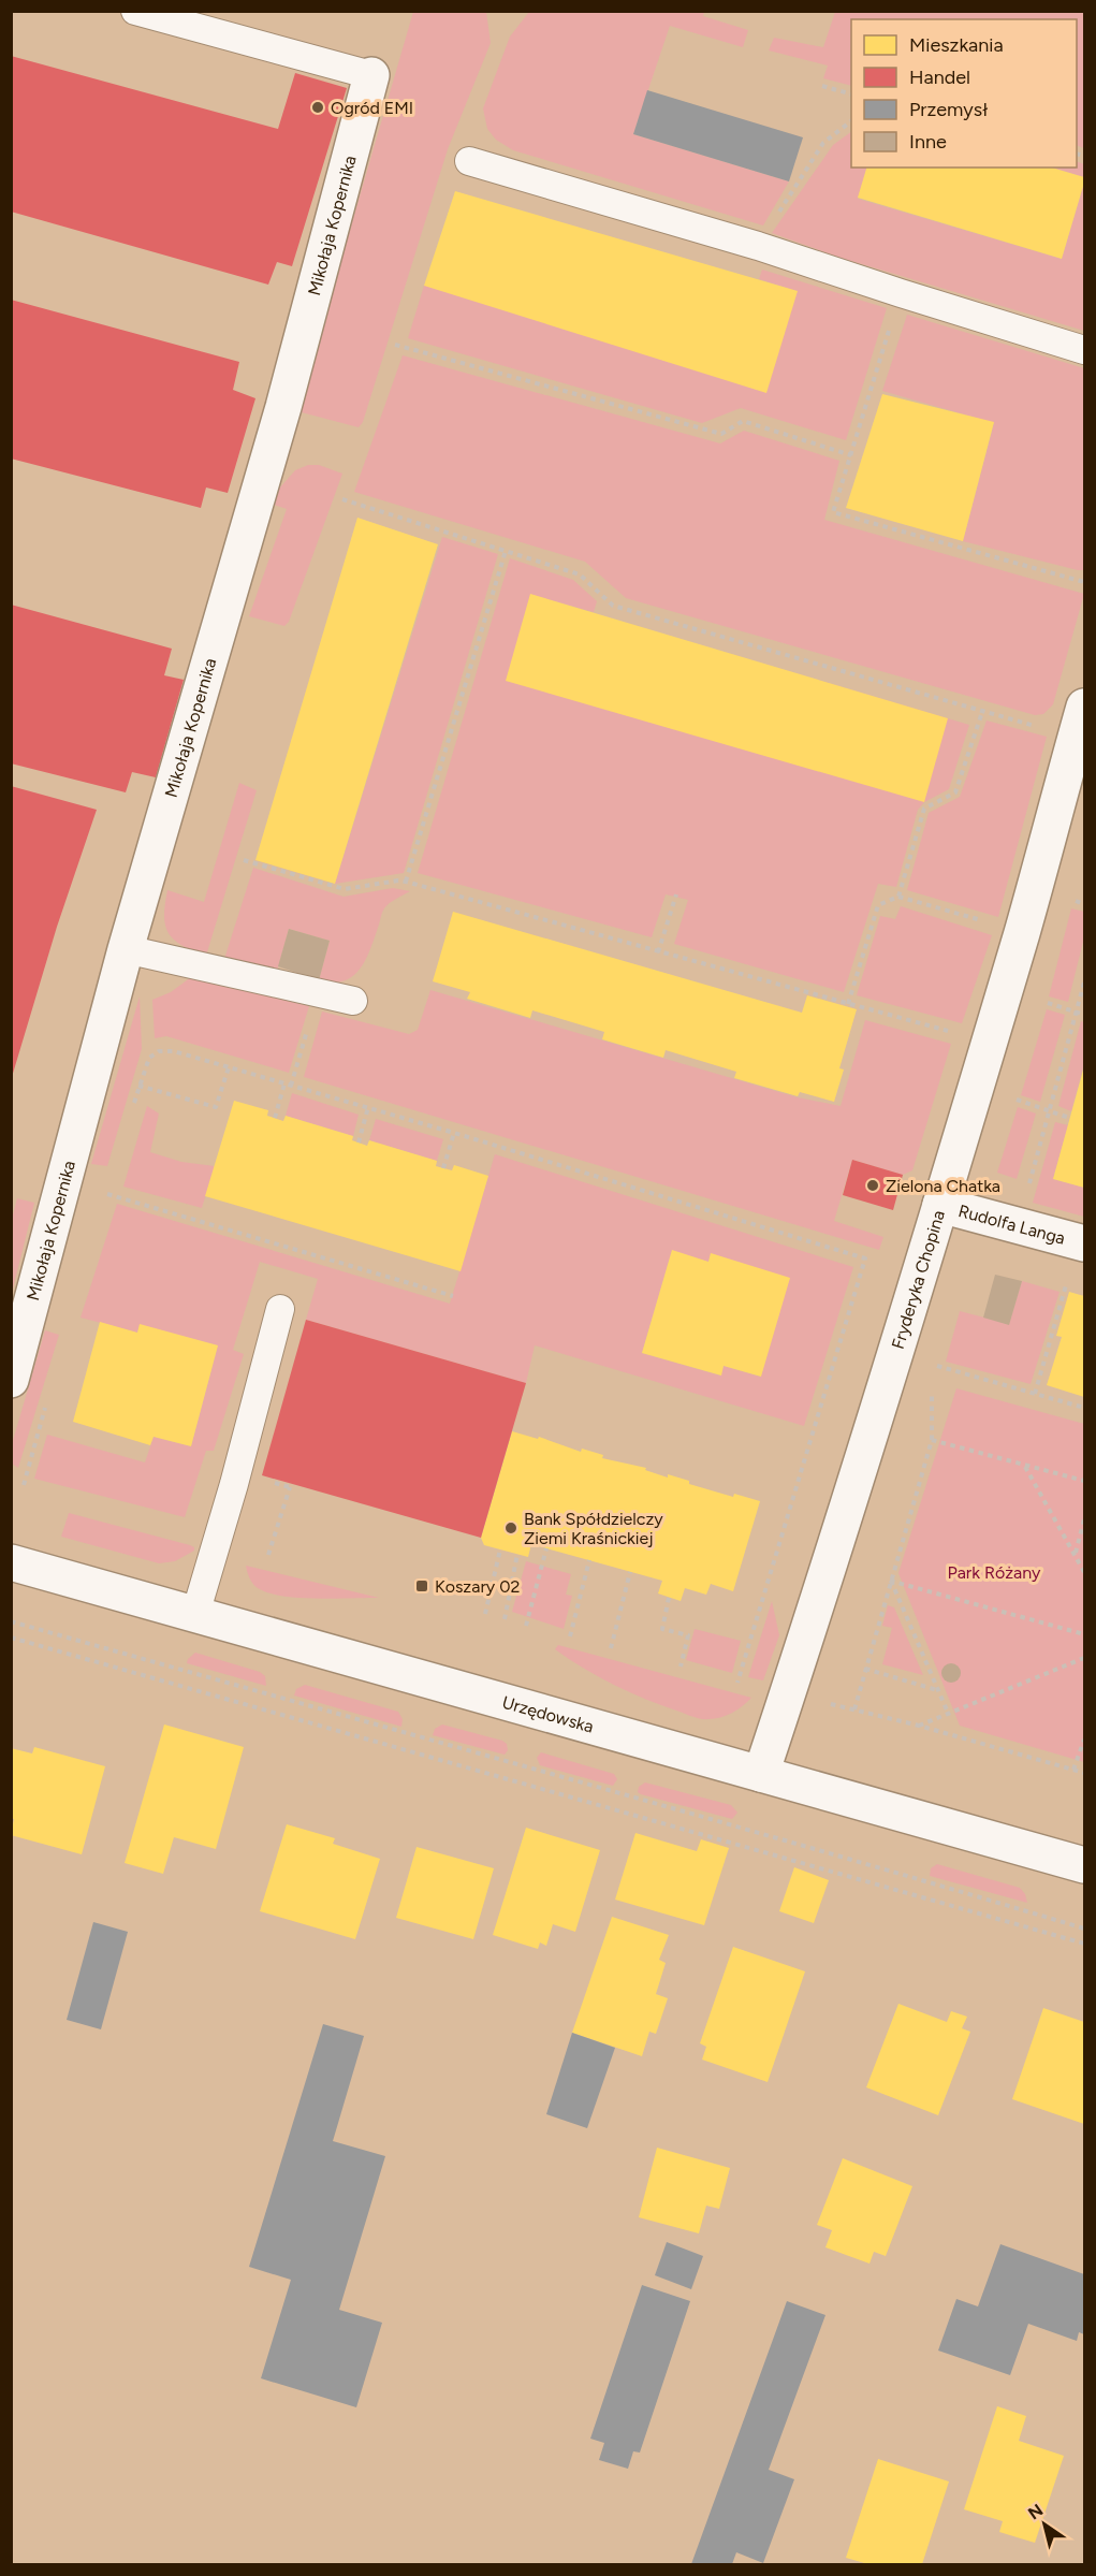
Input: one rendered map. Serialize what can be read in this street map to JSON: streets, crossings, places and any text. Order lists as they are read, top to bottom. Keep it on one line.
{"streets":{"street":["Mikołaja Kopernika","Rudolfa Langa","Fryderyka Chopina","Urzędowska"]},"crossings":[["Rudolfa Langa","Fryderyka Chopina"],["Fryderyka Chopina","Urzędowska"]],"parks":["Park Różany"],"places":{"other":["Ogród EMI","Zielona Chatka","Bank Spółdzielczy Ziemi Kraśnickiej"],"transit":["Koszary 02"]},"legend":["Mieszkania","Handel","Przemysł","Inne"],"north":"top left"}
